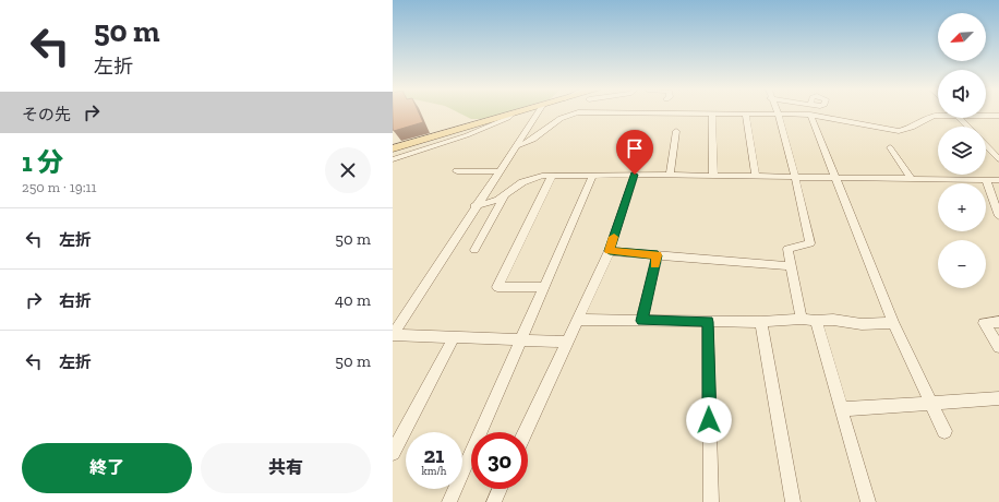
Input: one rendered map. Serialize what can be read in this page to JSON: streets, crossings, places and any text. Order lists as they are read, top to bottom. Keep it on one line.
{"north":"bottom left","page":{"turn":["50 m","左折"],"map_buttons":["+","−"],"then":"その先","heading":["1 分","250 m · 19:11"],"list":[{"name":"左折","value":"50 m"},{"name":"右折","value":"40 m"},{"name":"左折","value":"50 m"}],"speed":"21 km/h","limit":"30","buttons":["終了","共有"]}}
